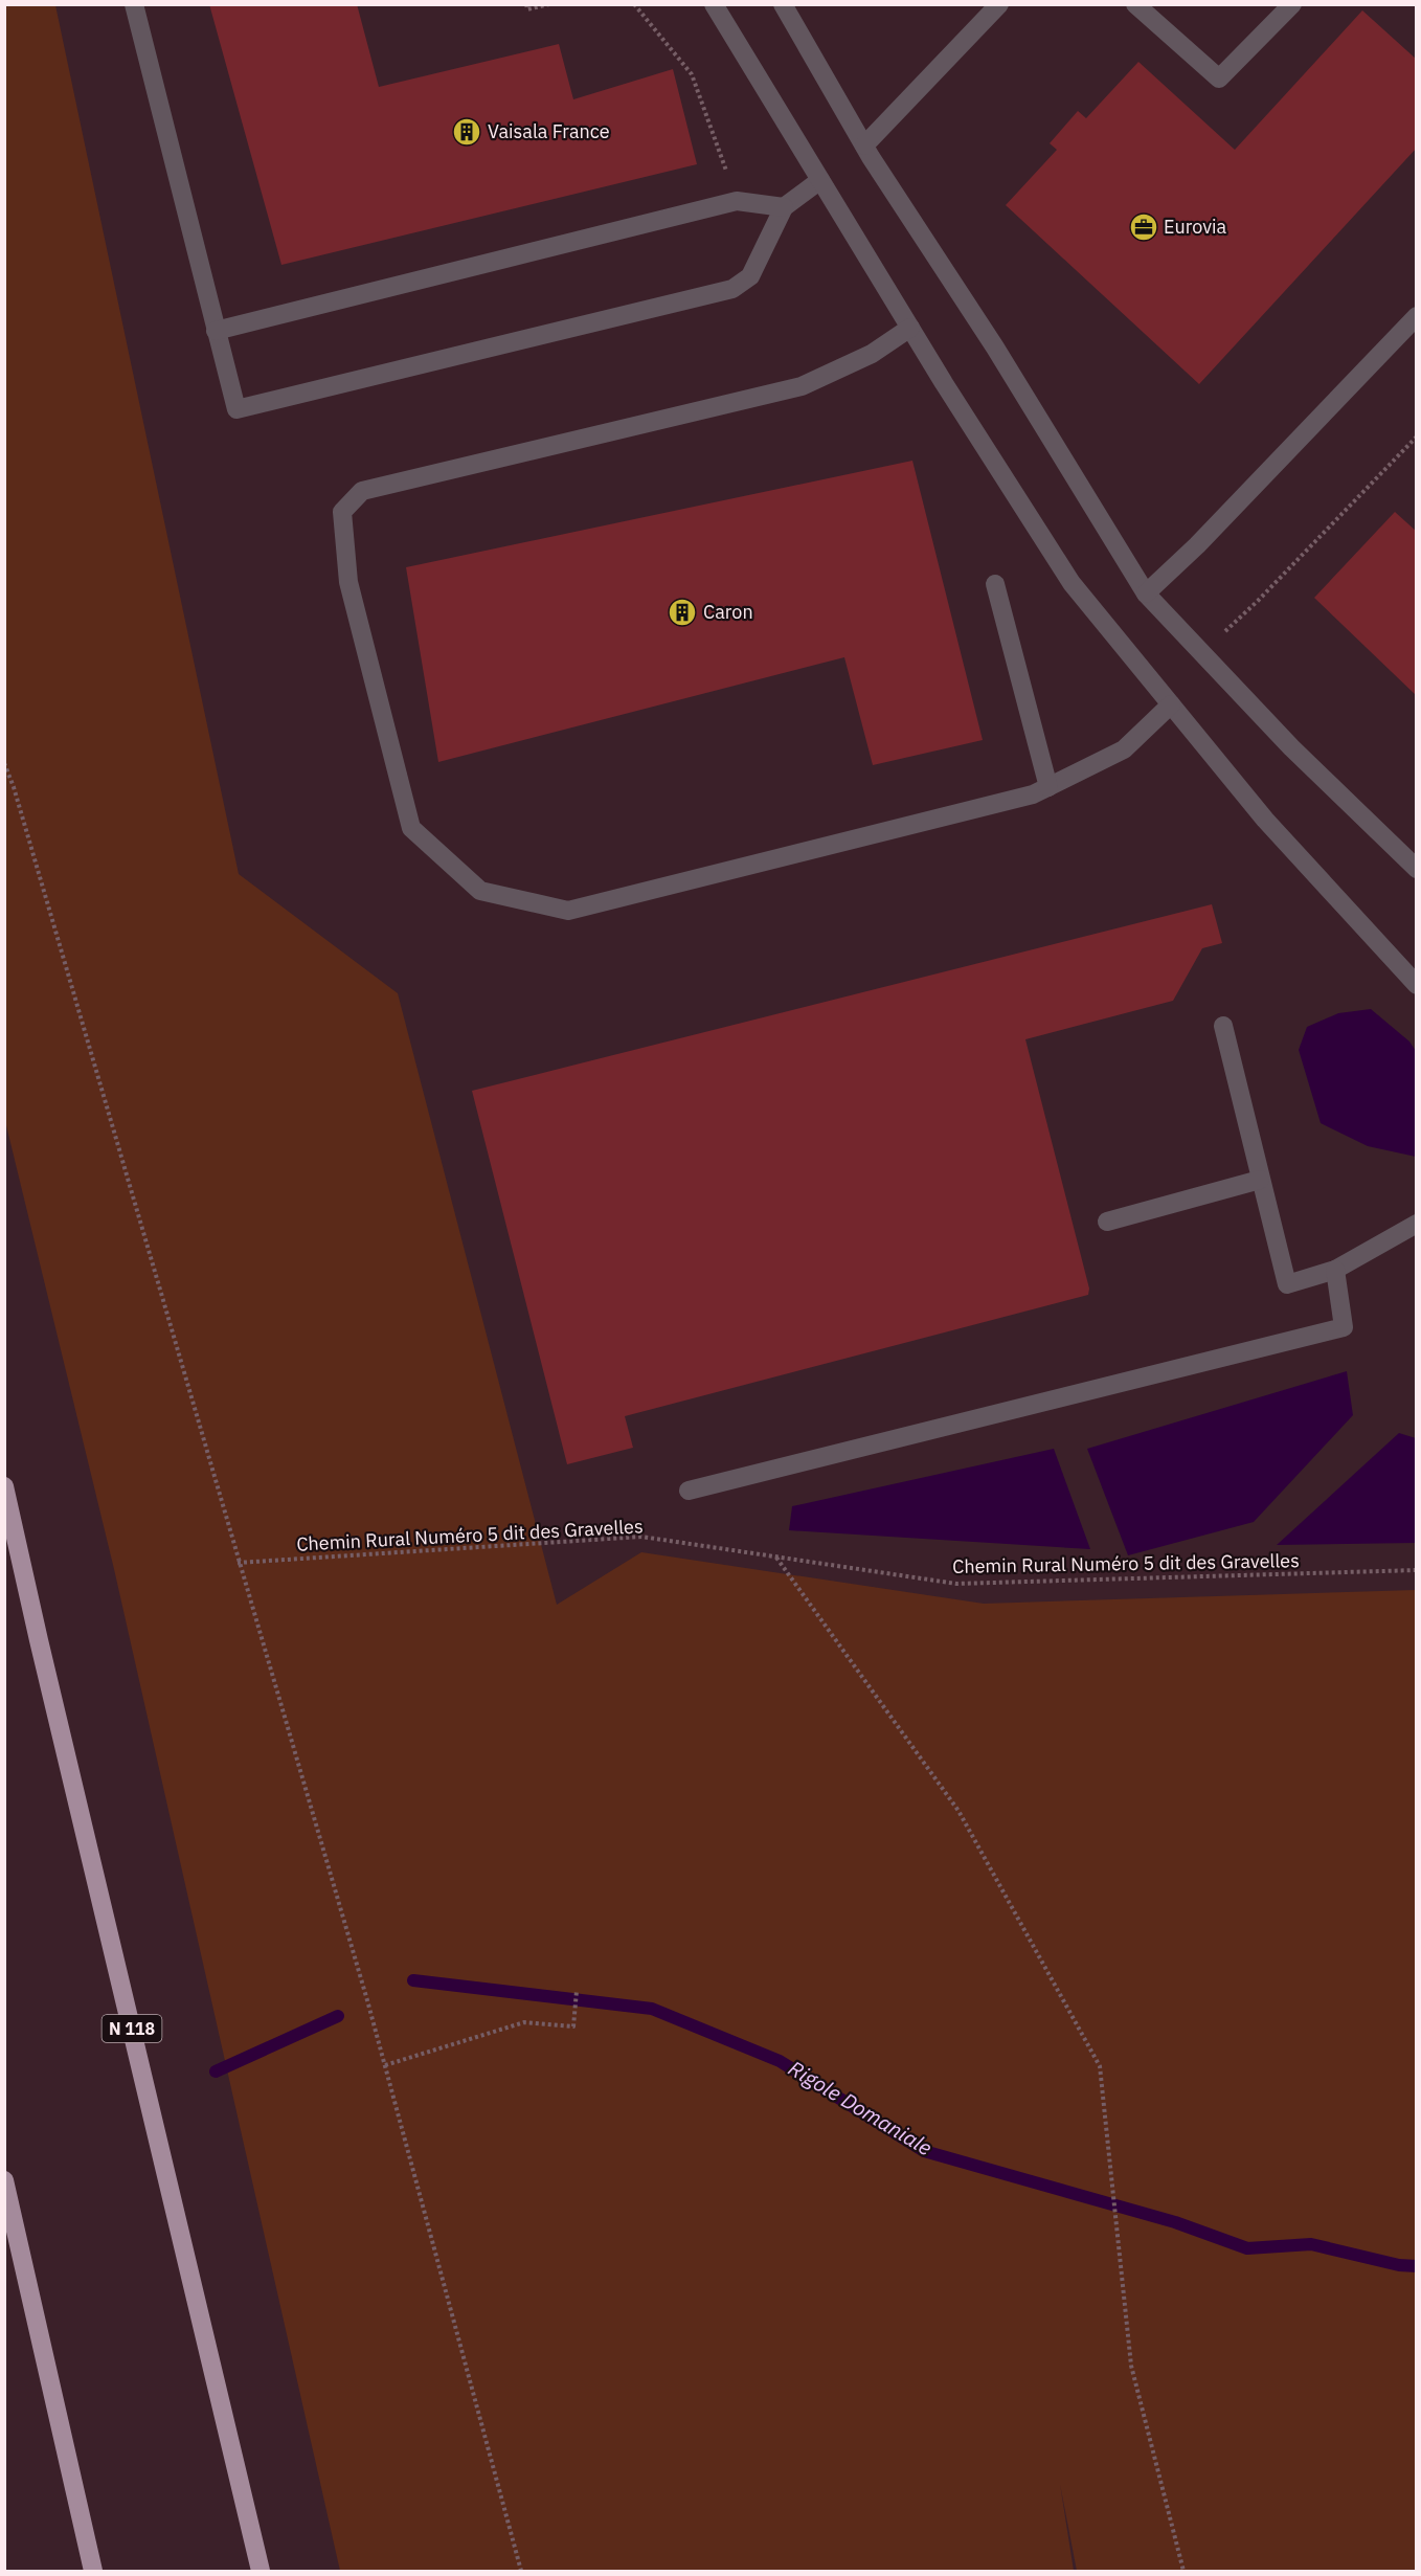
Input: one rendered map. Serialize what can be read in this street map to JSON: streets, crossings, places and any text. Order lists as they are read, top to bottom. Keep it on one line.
{"streets":{"highway":["N 118"],"path":["Chemin Rural Numéro 5 dit des Gravelles"]},"water":["Rigole Domaniale"],"places":{"building":["Vaisala France","Caron"],"office":["Eurovia"]}}
